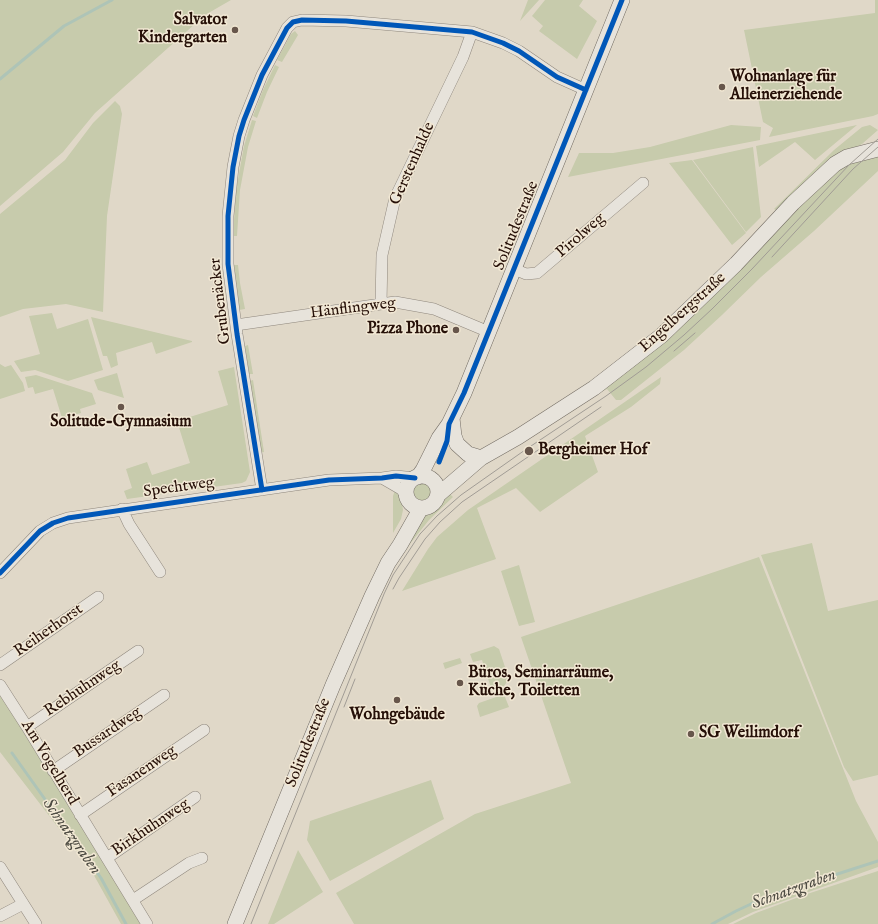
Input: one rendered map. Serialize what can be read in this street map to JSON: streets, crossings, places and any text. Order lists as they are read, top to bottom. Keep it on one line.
{"streets":{"main road":["Solitudestraße","Engelbergstraße"],"street":["Gerstenhalde","Pirolweg","Grubenäcker","Hänflingweg","Spechtweg","Reiherhorst","Rebhuhnweg","Bussardweg","Am Vogelherd","Fasanenweg","Birkhuhnweg"]},"crossings":[["Gerstenhalde","Grubenäcker"],["Gerstenhalde","Hänflingweg"],["Solitudestraße","Pirolweg"],["Solitudestraße","Grubenäcker"],["Solitudestraße","Hänflingweg"],["Solitudestraße","Engelbergstraße"],["Solitudestraße","Spechtweg"],["Grubenäcker","Hänflingweg"],["Grubenäcker","Spechtweg"],["Engelbergstraße","Spechtweg"],["Rebhuhnweg","Am Vogelherd"],["Bussardweg","Am Vogelherd"],["Am Vogelherd","Fasanenweg"],["Am Vogelherd","Birkhuhnweg"]],"water":["Schnatzgraben"],"places":["Salvator Kindergarten","Wohnanlage für Alleinerziehende","Pizza Phone","Solitude-Gymnasium","Bergheimer Hof","Büros, Seminarräume, Küche, Toiletten","Wohngebäude","SG Weilimdorf"]}
